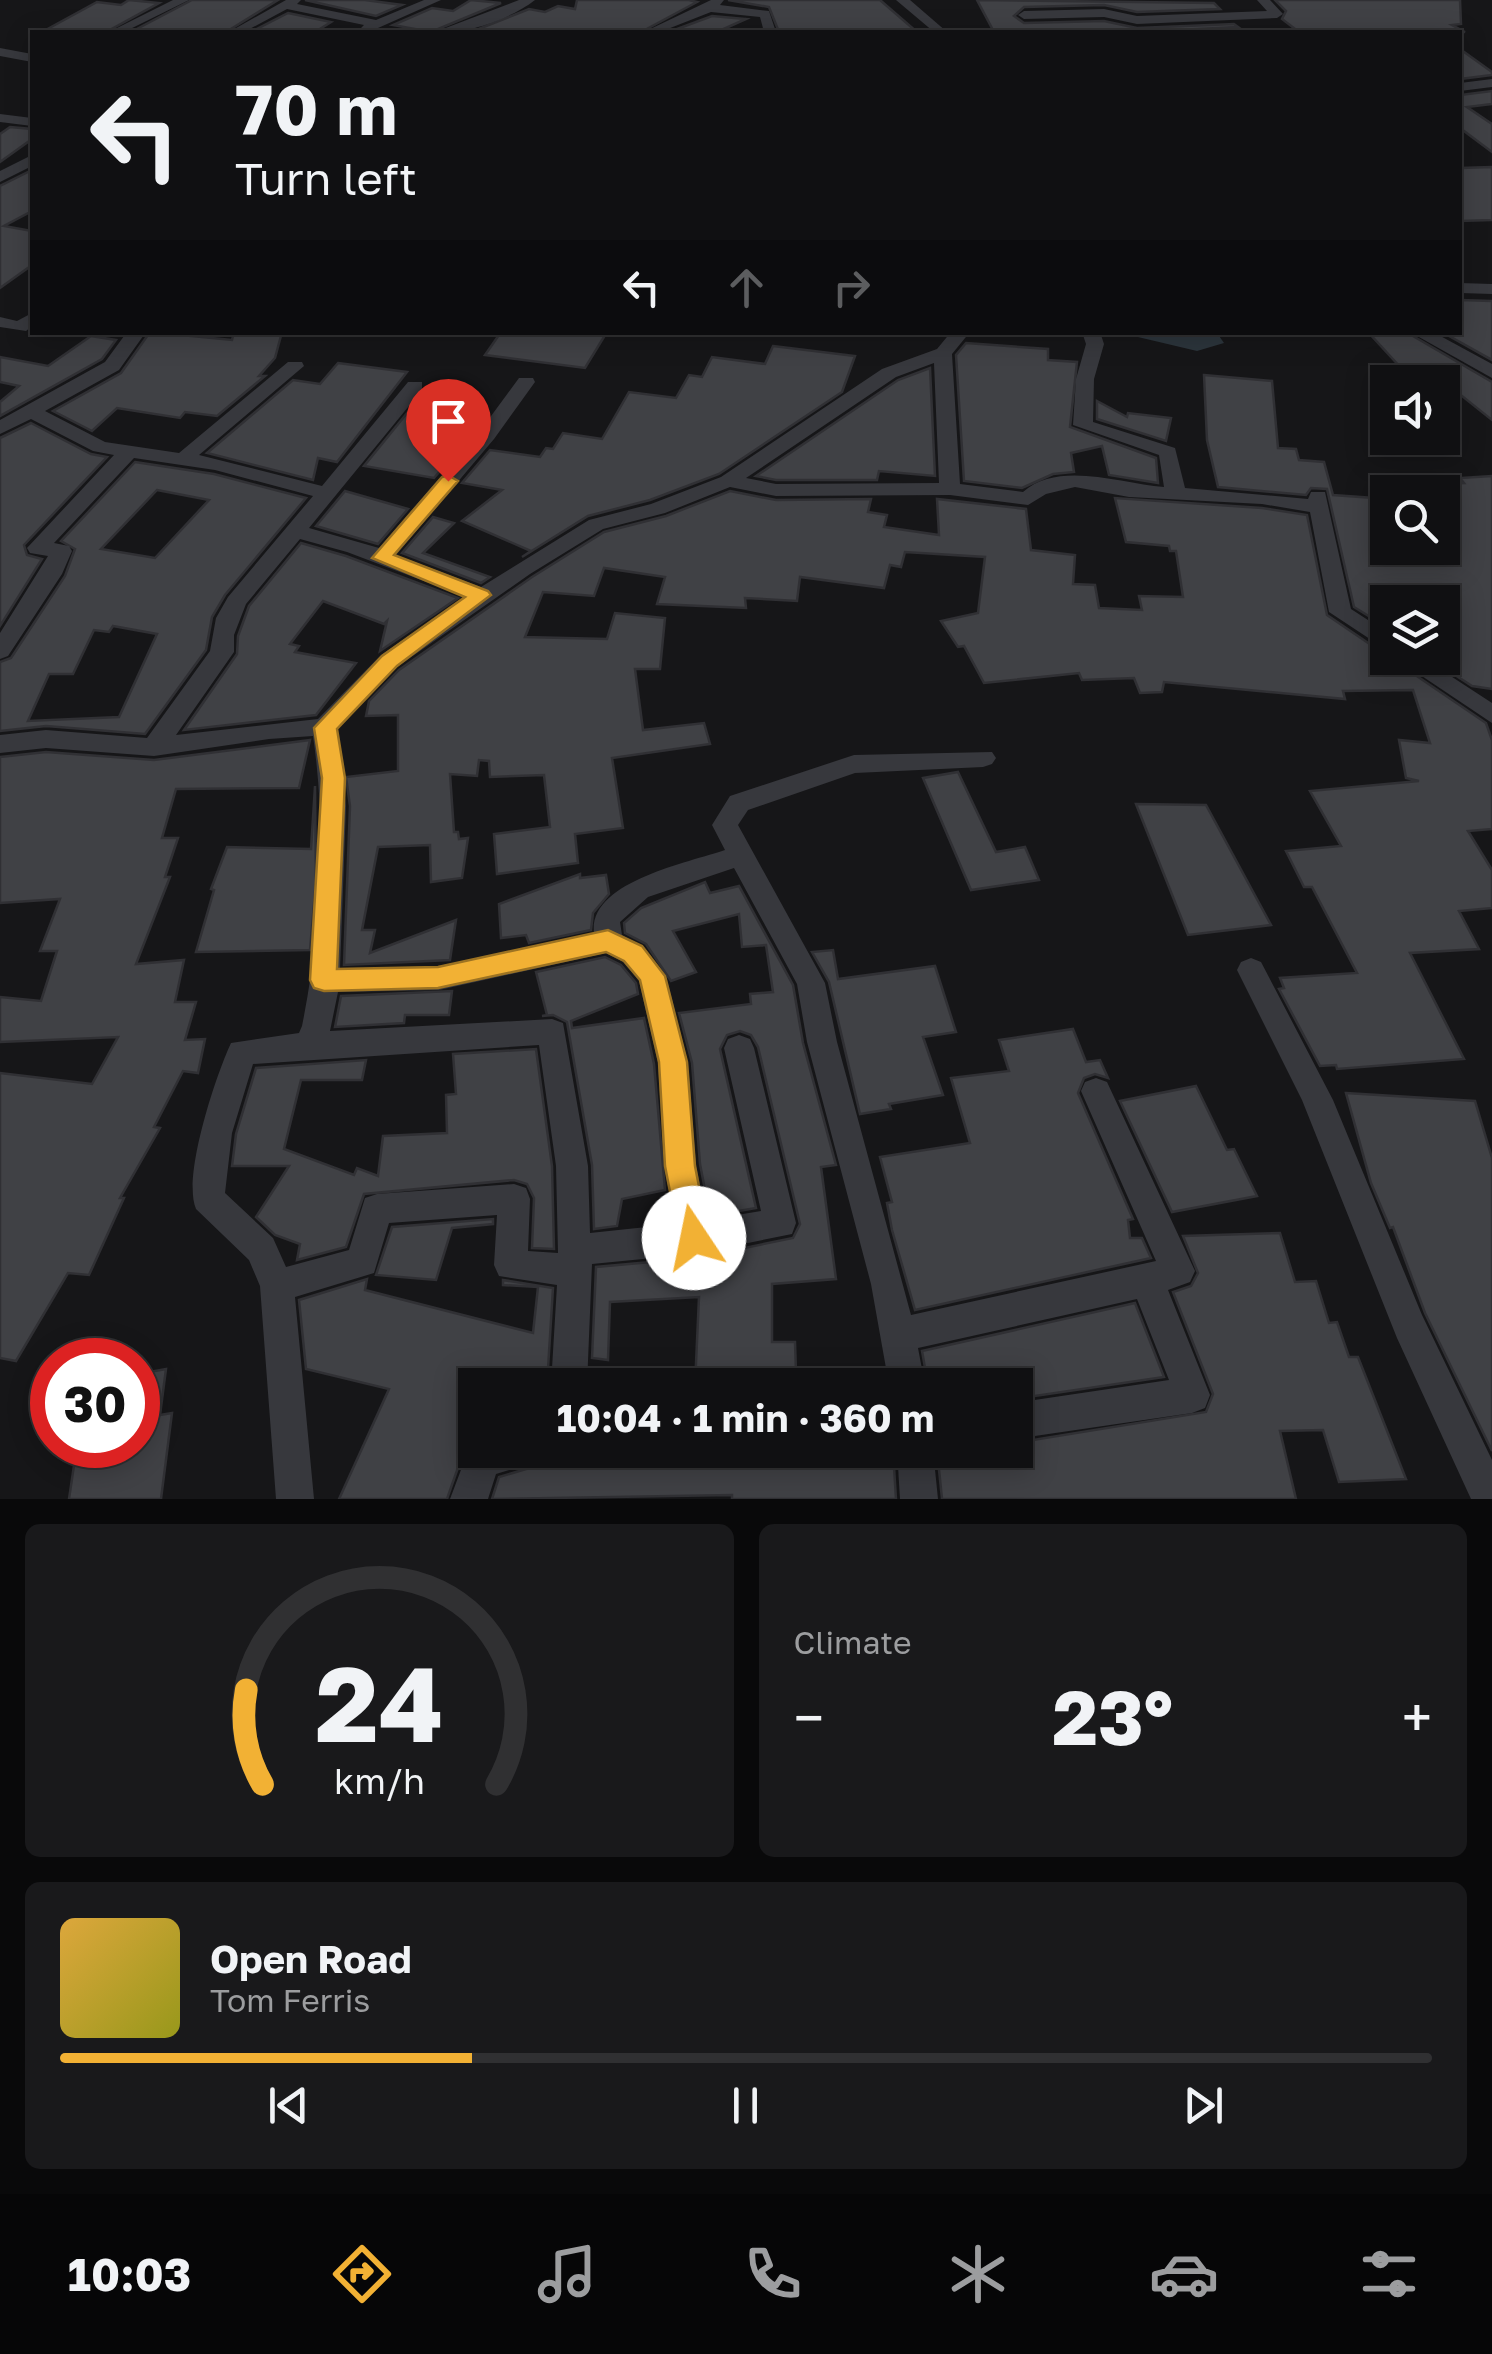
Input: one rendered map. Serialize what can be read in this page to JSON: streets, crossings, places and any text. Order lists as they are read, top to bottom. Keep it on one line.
{"page":{"turn":["70 m","Turn left"],"limit":"30","trip":"10:04 · 1 min · 360 m","tile":"Climate","heat":["−","23°","+"],"song":["Open Road","Tom Ferris"],"tabs":"10:03","gauge":["24","km/h"]}}
